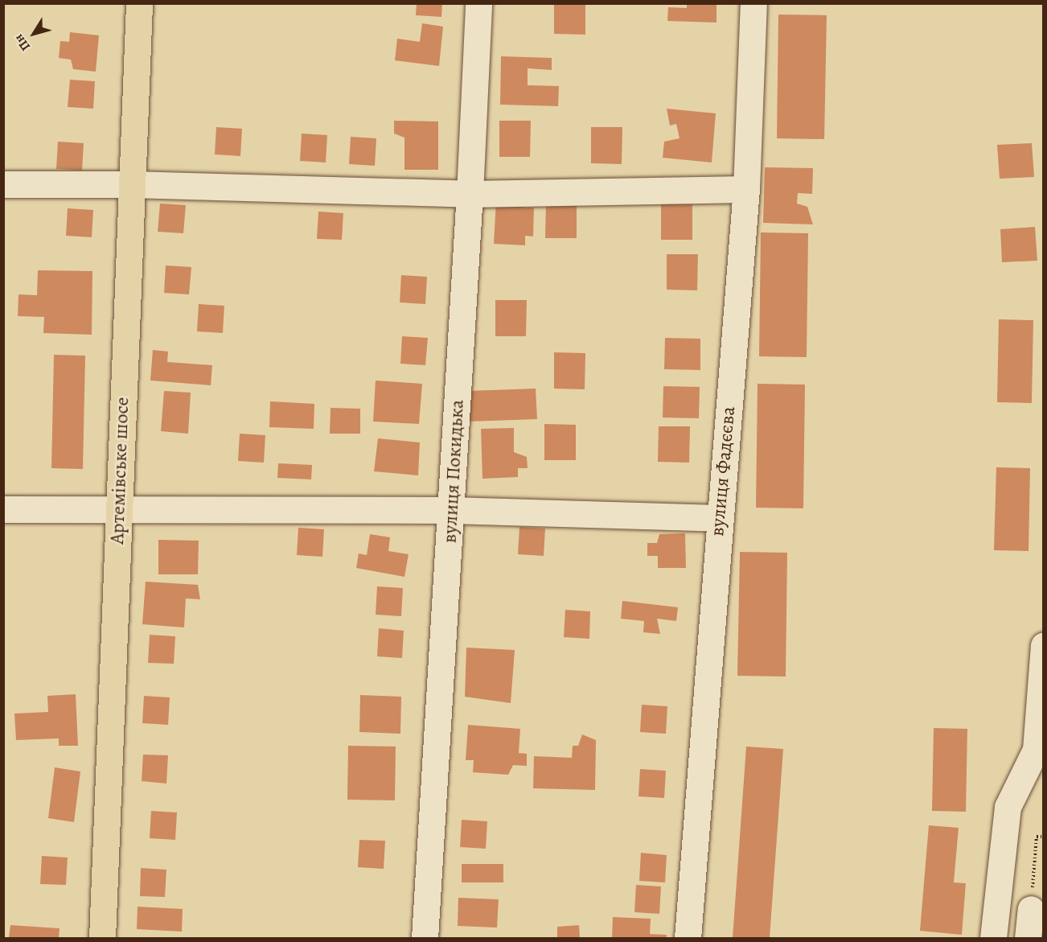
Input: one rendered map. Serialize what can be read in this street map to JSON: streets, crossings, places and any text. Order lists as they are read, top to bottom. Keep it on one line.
{"streets":{"main road":["Артемівське шосе"],"street":["вулиця Покидька","вулиця Фадєєва"]},"north":"bottom left"}
